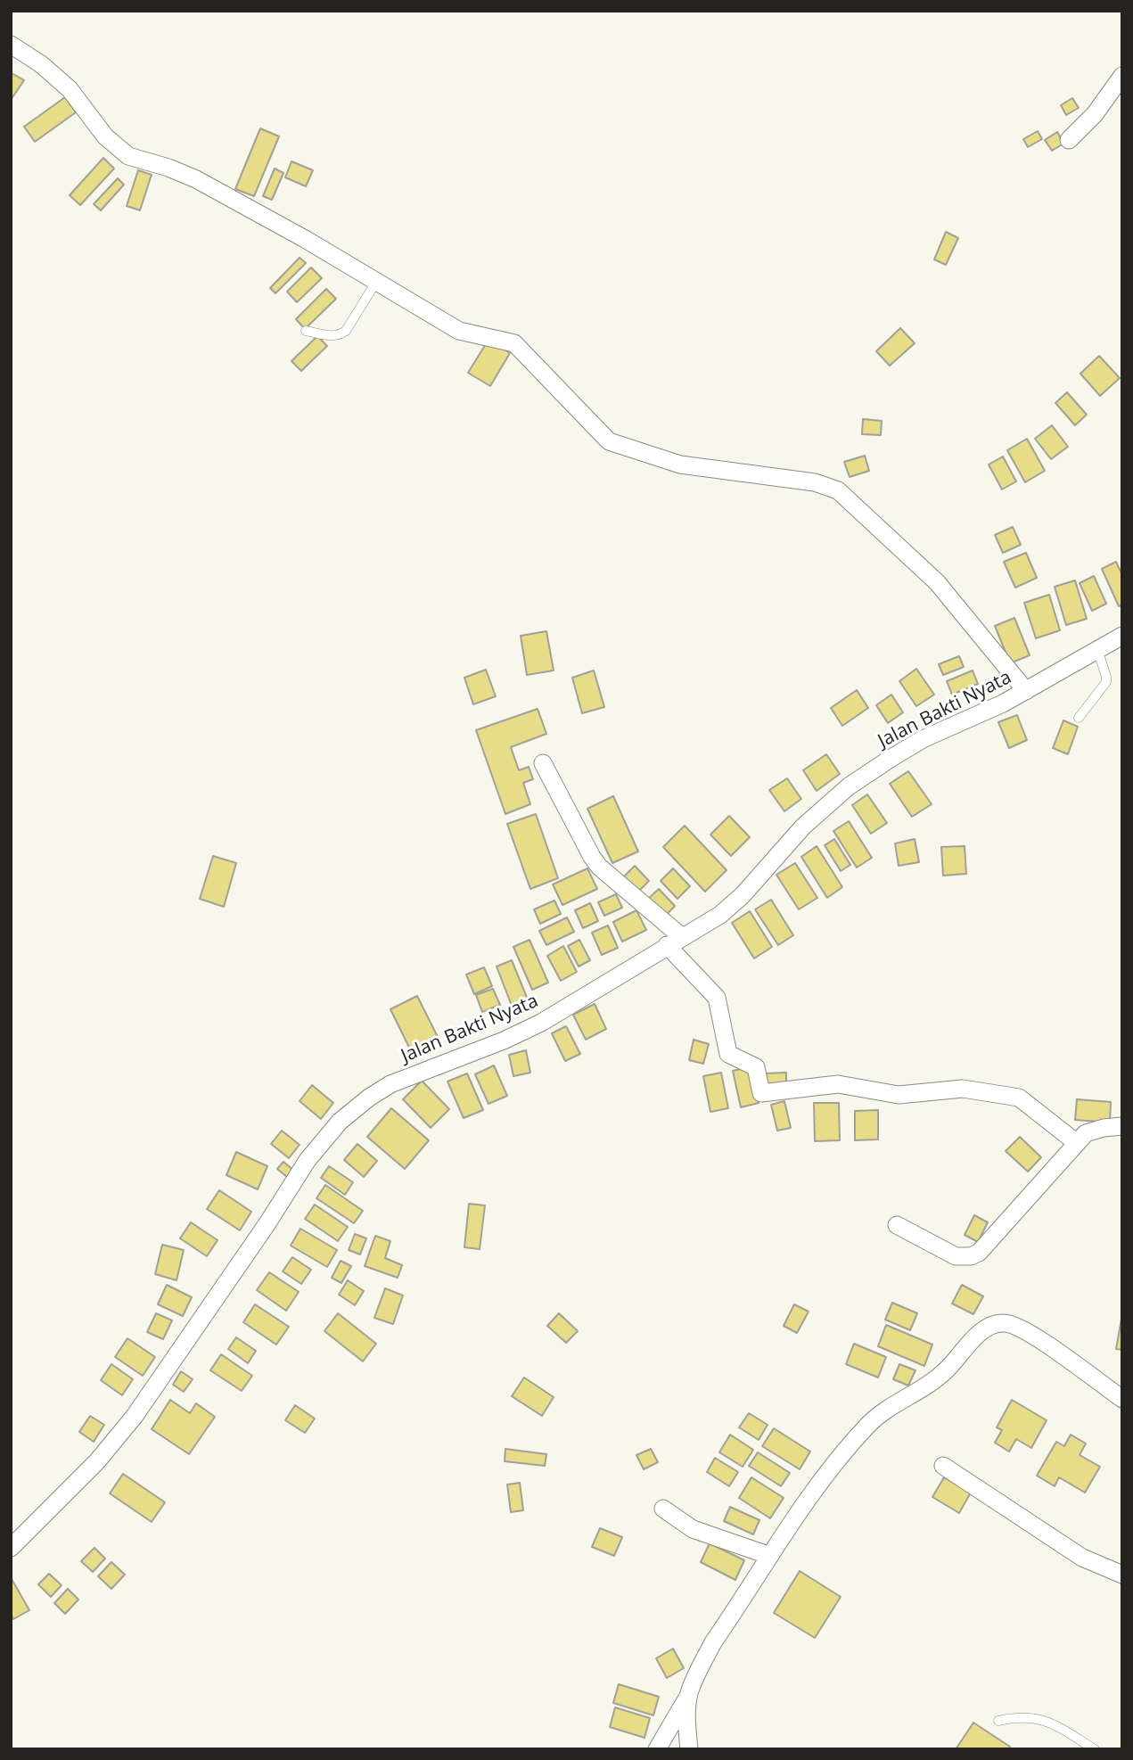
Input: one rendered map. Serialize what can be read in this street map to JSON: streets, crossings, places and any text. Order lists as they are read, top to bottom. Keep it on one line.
{"streets":{"street":["Jalan Bakti Nyata"]}}
